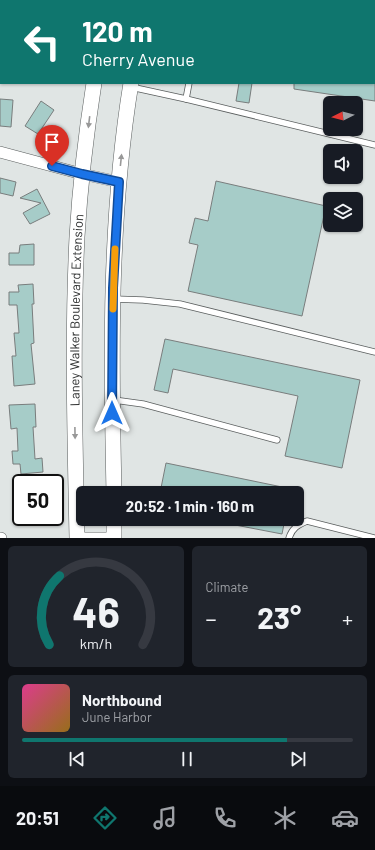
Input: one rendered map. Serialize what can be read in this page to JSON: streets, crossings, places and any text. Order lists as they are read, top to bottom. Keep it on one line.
{"streets":{"main road":["Laney Walker Boulevard Extension"]},"north":"left","page":{"turn":["120 m","Cherry Avenue"],"limit":"50","trip":"20:52 · 1 min · 160 m","tile":"Climate","heat":["−","23°","+"],"song":["Northbound","June Harbor"],"tabs":"20:51","gauge":["46","km/h"]}}
